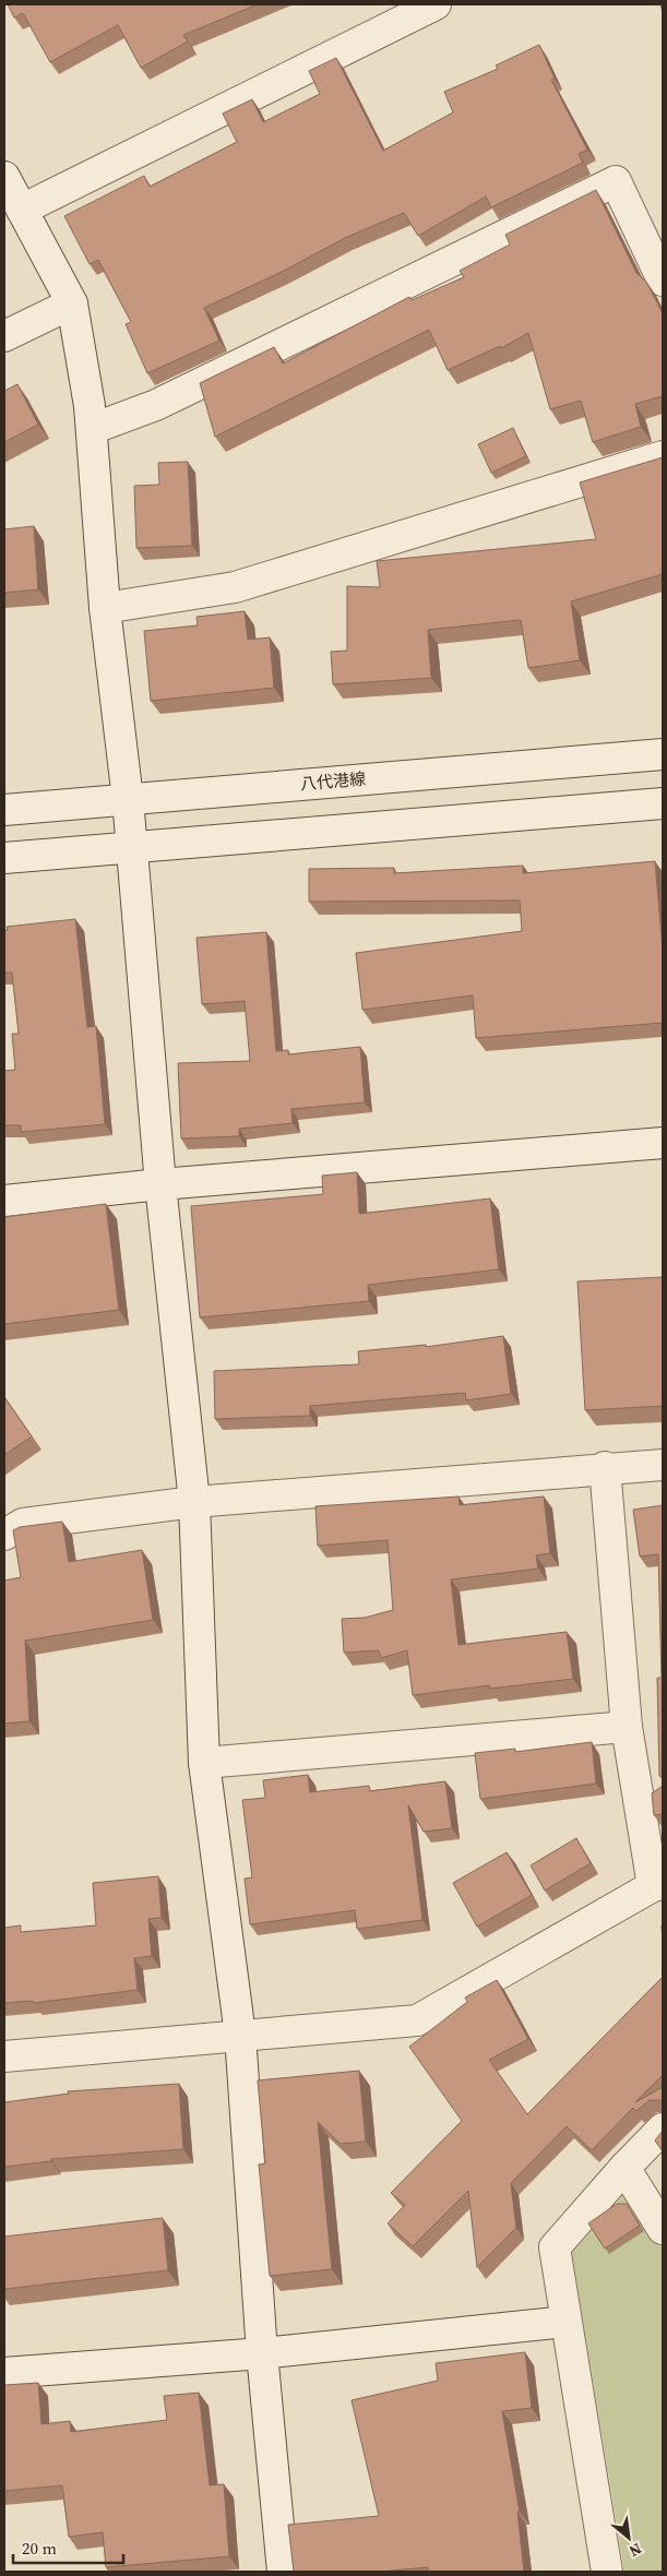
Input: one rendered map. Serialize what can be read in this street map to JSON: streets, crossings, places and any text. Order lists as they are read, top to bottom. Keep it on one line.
{"streets":{"street":["八代港線"]},"scale_bar":"20 m","north":"bottom right"}
